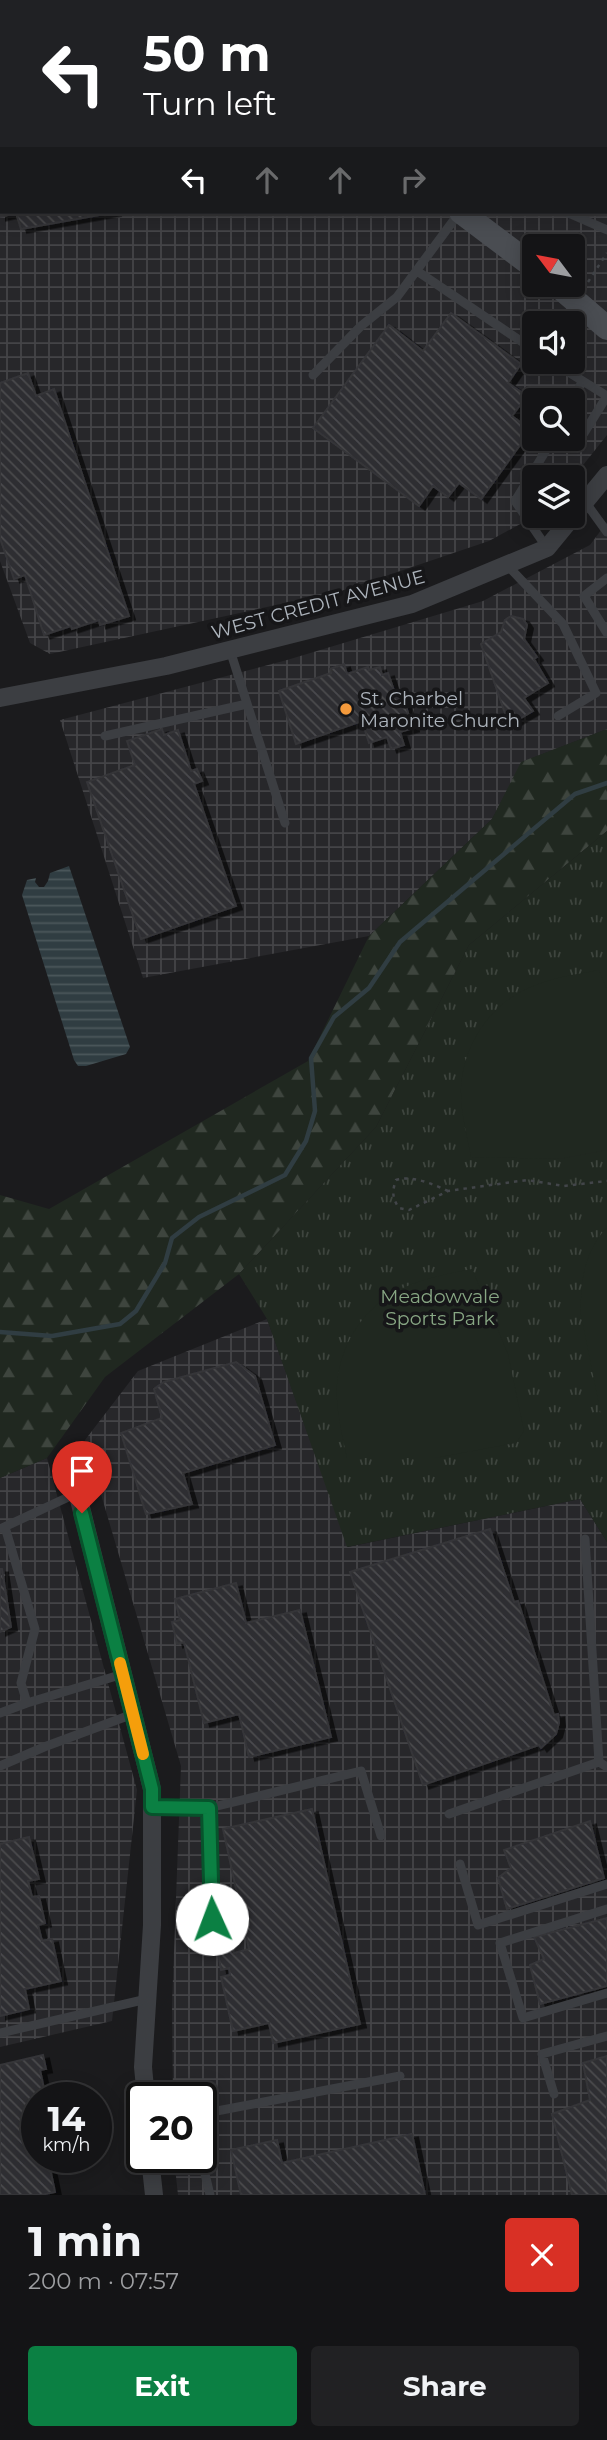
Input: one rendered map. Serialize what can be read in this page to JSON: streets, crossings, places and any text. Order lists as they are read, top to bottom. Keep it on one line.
{"streets":{"street":["WEST CREDIT AVENUE"]},"parks":["Meadowvale Sports Park"],"places":["St. Charbel Maronite Church"],"north":"top left","page":{"turn":["50 m","Turn left"],"speed":"14 km/h","limit":"20","heading":["1 min","200 m · 07:57"],"buttons":["Exit","Share"]}}
